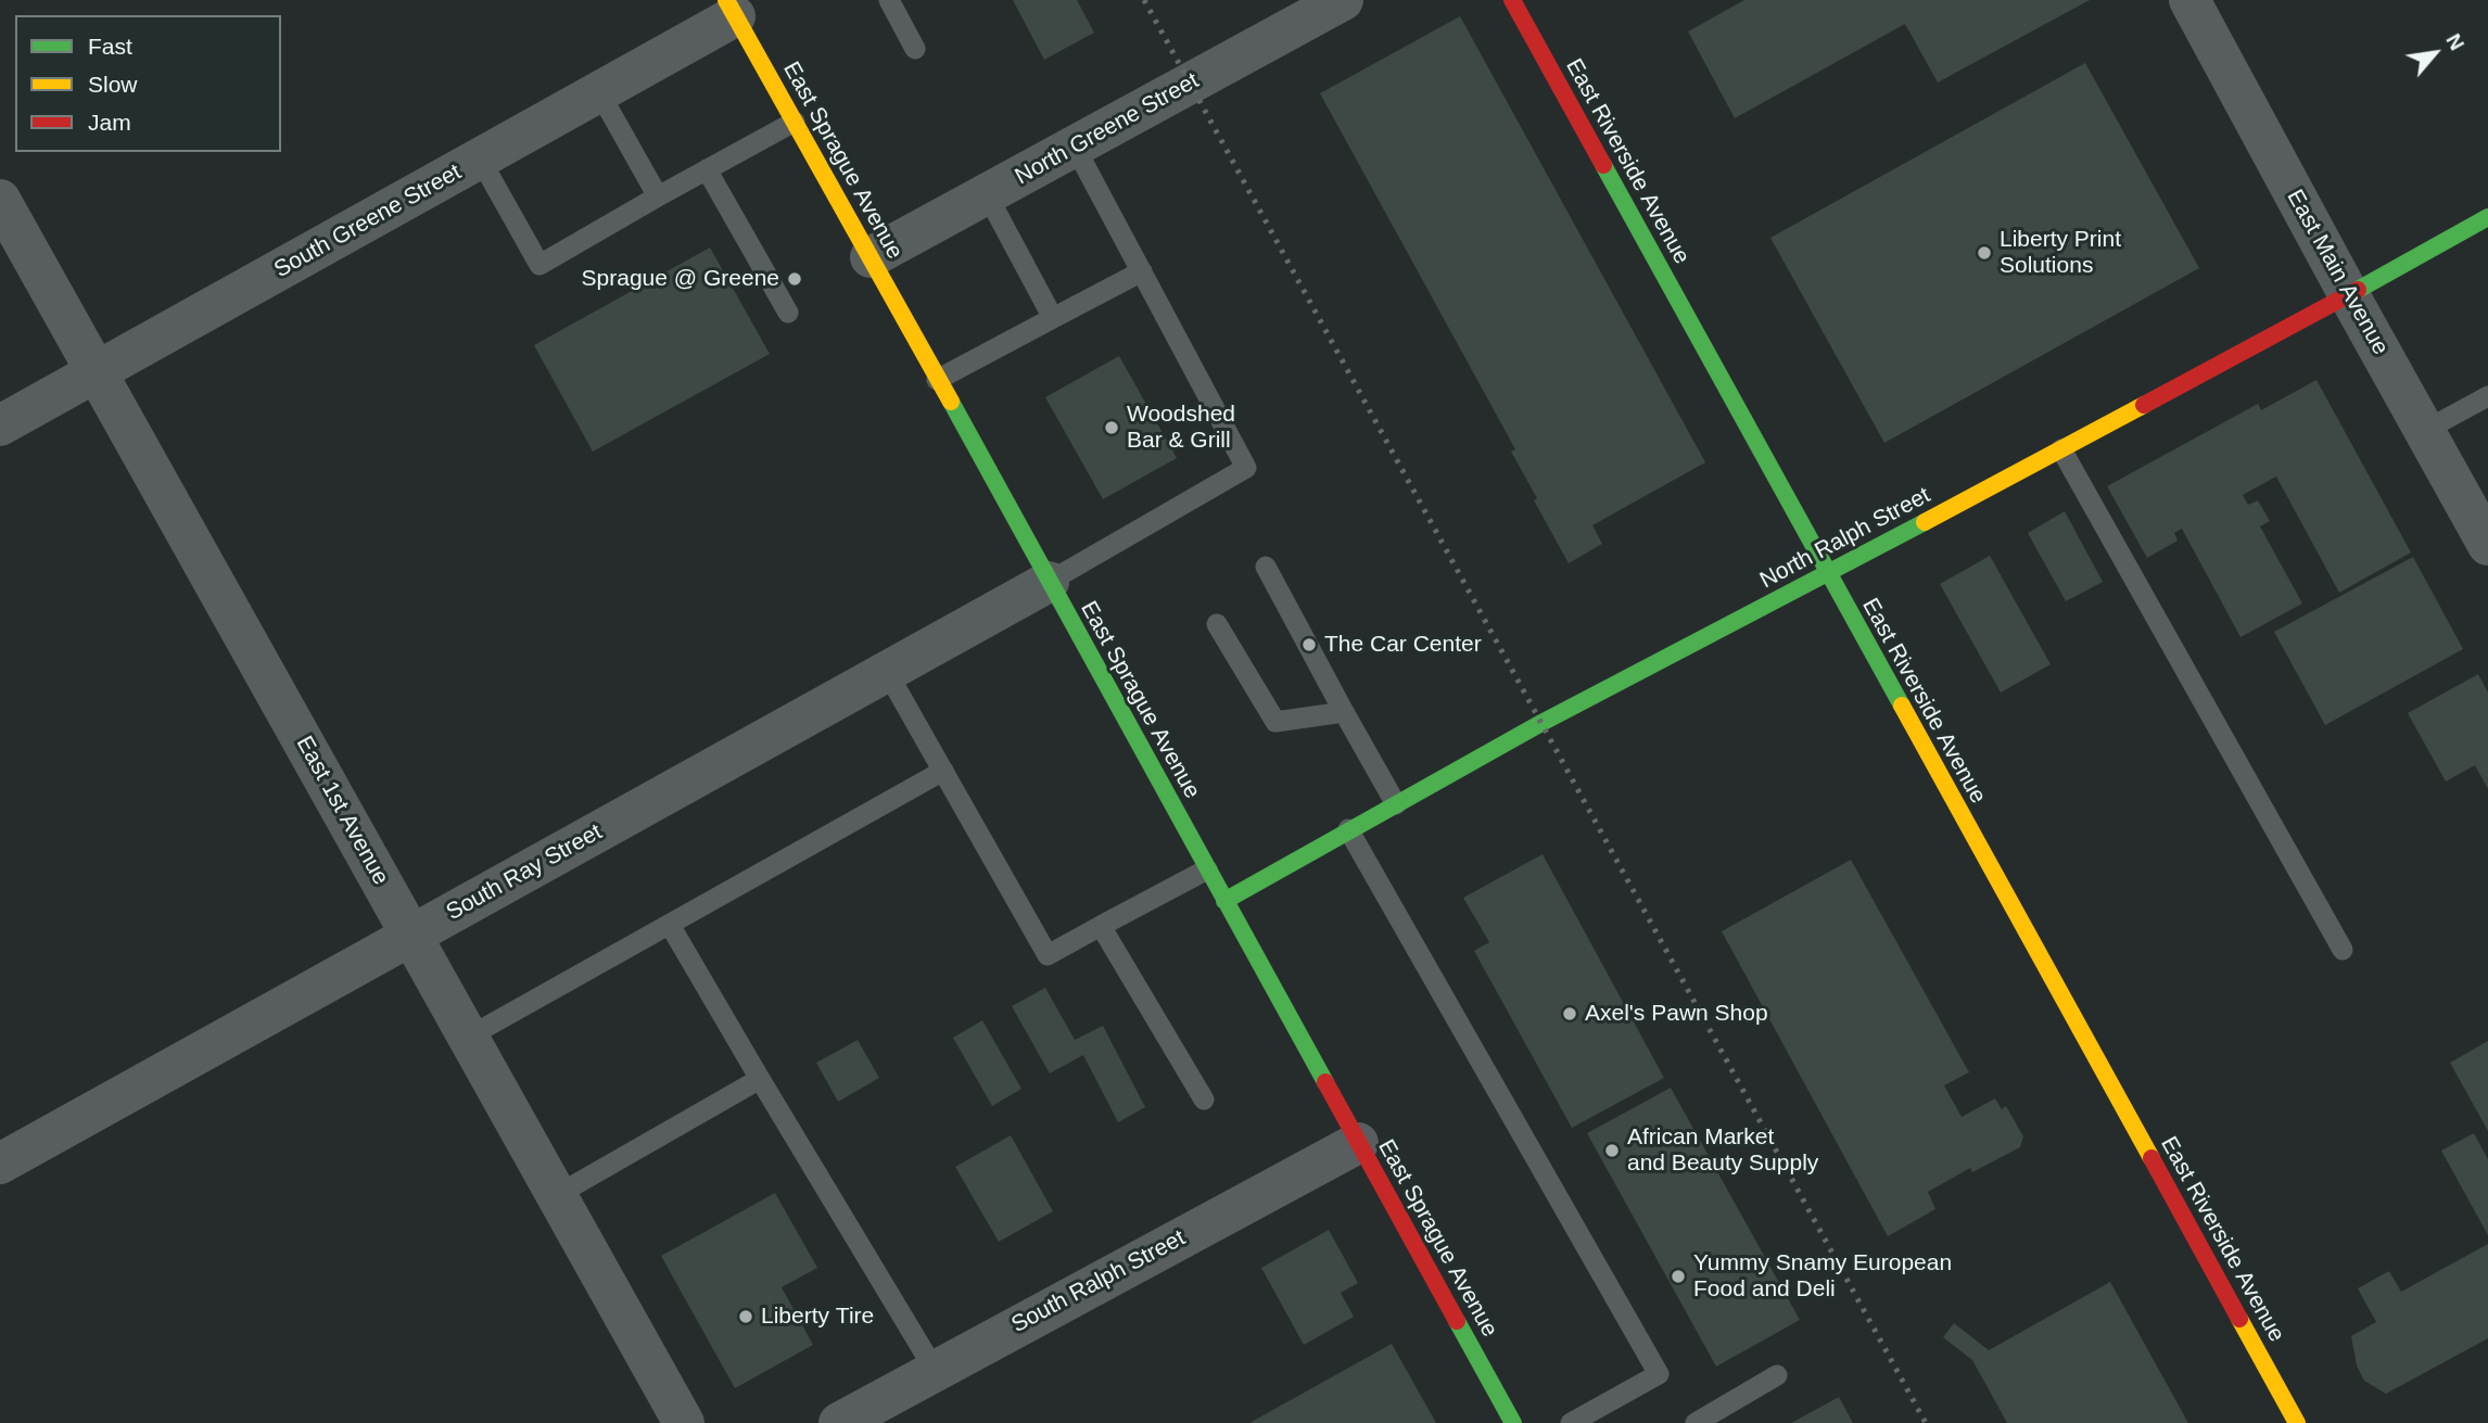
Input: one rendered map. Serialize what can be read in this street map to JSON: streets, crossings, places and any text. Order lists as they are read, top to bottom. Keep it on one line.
{"streets":{"street":["North Greene Street","East Sprague Avenue","East Riverside Avenue","South Greene Street","East Main Avenue","North Ralph Street","East 1st Avenue","South Ray Street","South Ralph Street"]},"crossings":[["North Greene Street","East Sprague Avenue"],["East Sprague Avenue","South Greene Street"],["East Sprague Avenue","North Ralph Street"],["East Sprague Avenue","South Ray Street"],["East Sprague Avenue","South Ralph Street"],["East Riverside Avenue","North Ralph Street"],["South Greene Street","East 1st Avenue"],["East Main Avenue","North Ralph Street"],["East 1st Avenue","South Ray Street"]],"places":["Liberty Print Solutions","Sprague @ Greene","Woodshed Bar & Grill","The Car Center","Axel's Pawn Shop","African Market and Beauty Supply","Yummy Snamy European Food and Deli","Liberty Tire"],"legend":["Fast","Slow","Jam"],"north":"top right"}
